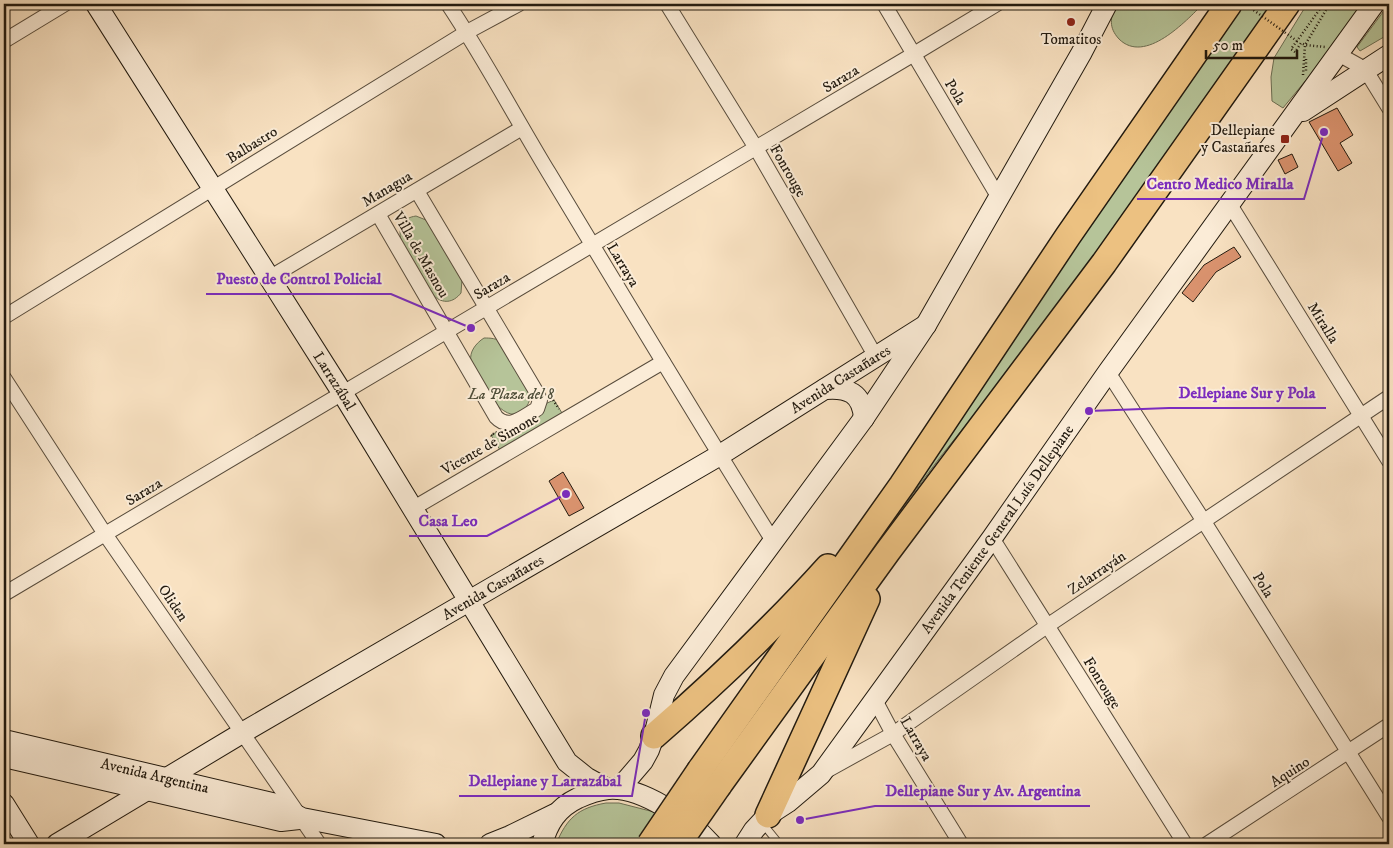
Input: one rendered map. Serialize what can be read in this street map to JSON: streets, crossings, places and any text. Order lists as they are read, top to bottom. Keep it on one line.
{"streets":{"street":["Saraza","Pola","Balbastro","Fonrouge","Managua","Villa de Masnou","Larraya","Miralla","Avenida Castañares","Larrazábal","Vicente de Simone","Avenida Teniente General Luís Dellepiane","Zelarrayán","Oliden","Aquino","Avenida Argentina"]},"crossings":[["Saraza","Pola"],["Saraza","Fonrouge"],["Saraza","Villa de Masnou"],["Saraza","Larraya"],["Saraza","Larrazábal"],["Saraza","Vicente de Simone"],["Saraza","Oliden"],["Pola","Avenida Teniente General Luís Dellepiane"],["Pola","Zelarrayán"],["Pola","Aquino"],["Balbastro","Larraya"],["Balbastro","Larrazábal"],["Fonrouge","Avenida Castañares"],["Fonrouge","Avenida Teniente General Luís Dellepiane"],["Fonrouge","Zelarrayán"],["Managua","Villa de Masnou"],["Managua","Larraya"],["Managua","Larrazábal"],["Villa de Masnou","Vicente de Simone"],["Larraya","Avenida Castañares"],["Larraya","Vicente de Simone"],["Larraya","Avenida Teniente General Luís Dellepiane"],["Larraya","Zelarrayán"],["Miralla","Avenida Teniente General Luís Dellepiane"],["Miralla","Zelarrayán"],["Avenida Castañares","Larrazábal"],["Avenida Castañares","Oliden"],["Avenida Castañares","Avenida Argentina"],["Larrazábal","Vicente de Simone"],["Avenida Teniente General Luís Dellepiane","Zelarrayán"],["Oliden","Avenida Argentina"]],"parks":["La Plaza del 8"],"places":{"other":["Tomatitos","Centro Medico Miralla","Puesto de Control Policial","Dellepiane Sur y Pola","Casa Leo","Dellepiane y Larrazábal","Dellepiane Sur y Av. Argentina"],"transit":["Dellepiane y Castañares"]},"scale_bar":"50 m"}
